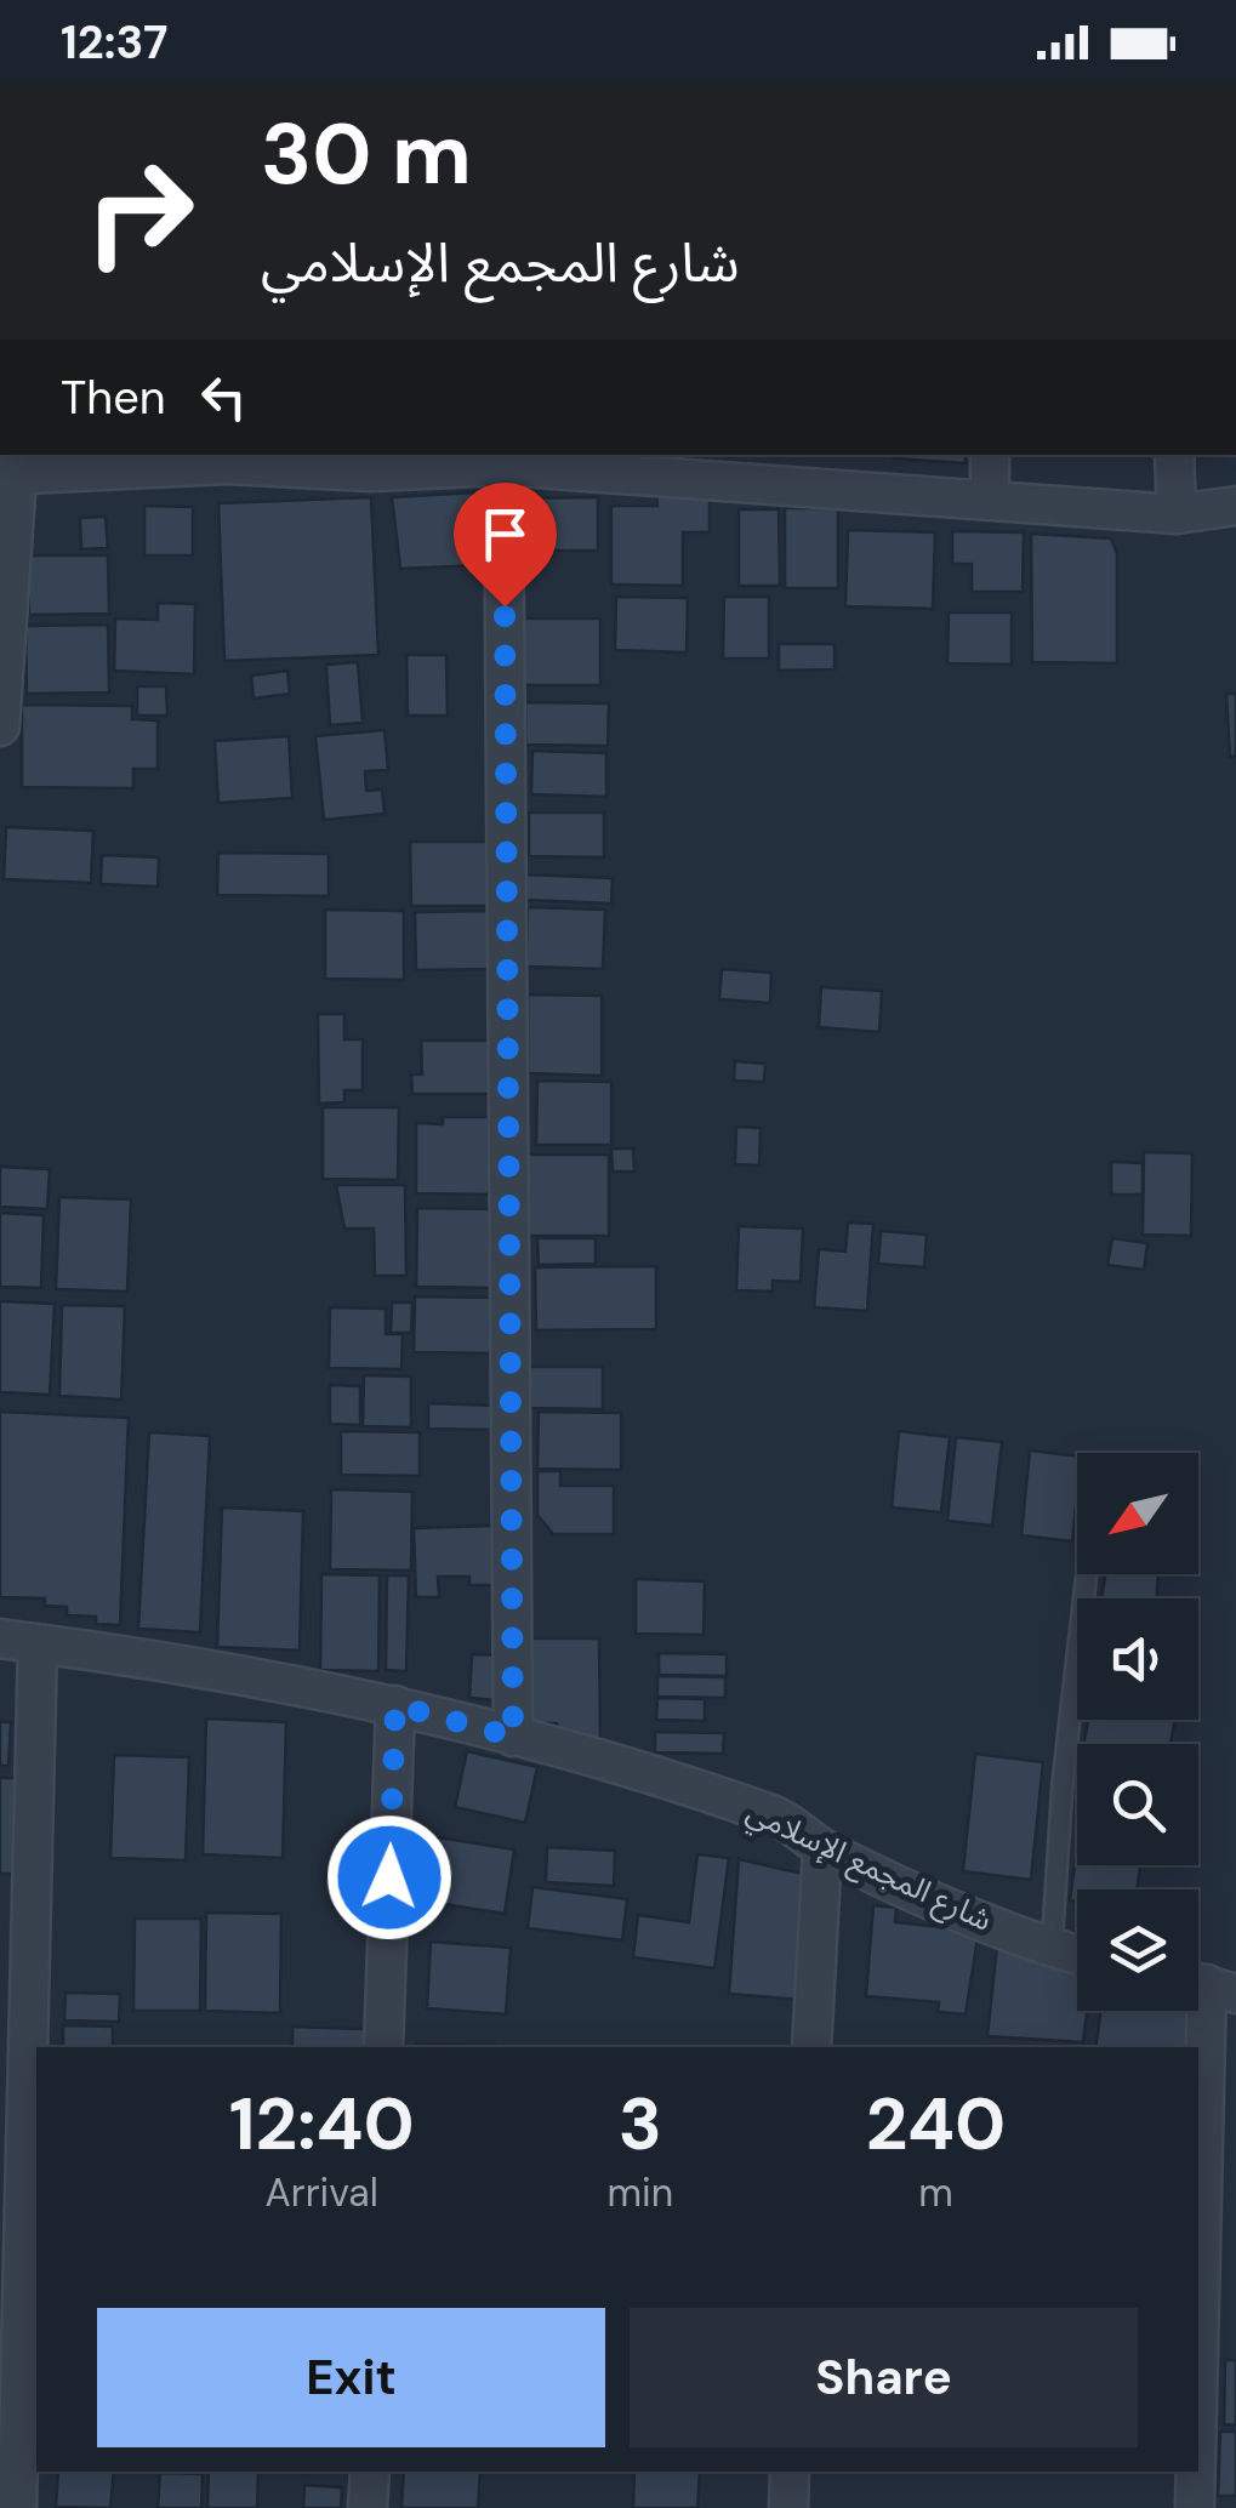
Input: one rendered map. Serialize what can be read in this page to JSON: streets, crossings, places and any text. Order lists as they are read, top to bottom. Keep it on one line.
{"streets":{"street":["شارع المجمع الإسلامي"]},"north":"bottom left","page":{"status":"12:37","turn":["30 m","شارع المجمع الإسلامي"],"then":"Then","eta":["12:40","Arrival","3","min","240","m"],"buttons":["Exit","Share"]}}
